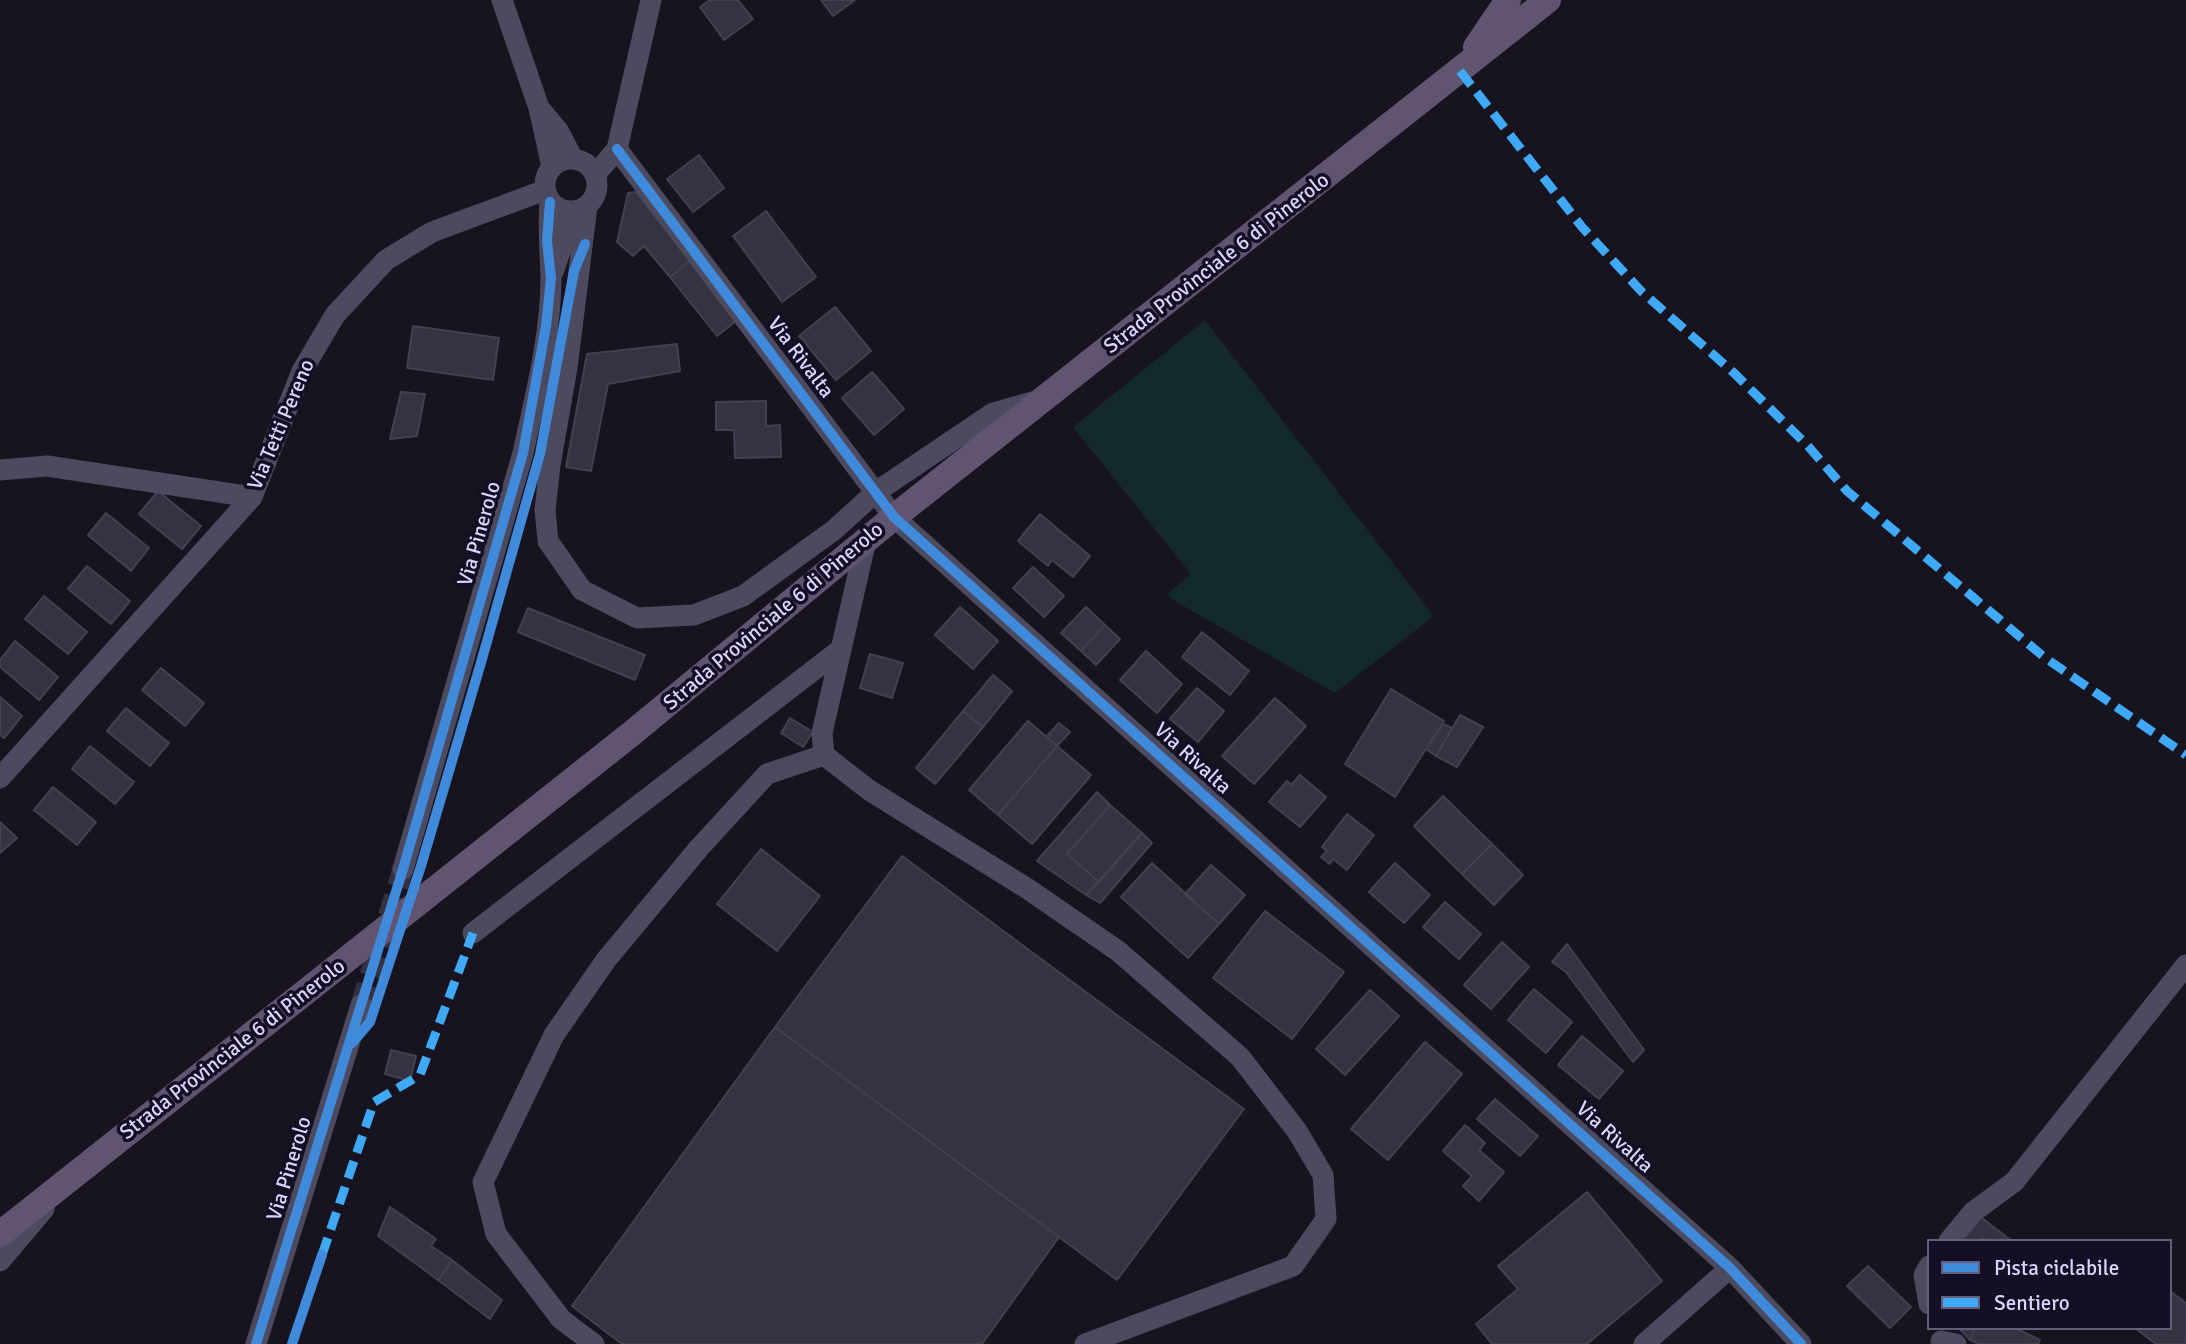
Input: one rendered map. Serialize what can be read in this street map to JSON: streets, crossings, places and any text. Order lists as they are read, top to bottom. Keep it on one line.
{"streets":{"main road":["Strada Provinciale 6 di Pinerolo"],"street":["Via Rivalta","Via Tetti Pereno","Via Pinerolo"]},"crossings":[["Strada Provinciale 6 di Pinerolo","Via Rivalta"],["Via Tetti Pereno","Via Pinerolo"]],"legend":["Pista ciclabile","Sentiero"]}
